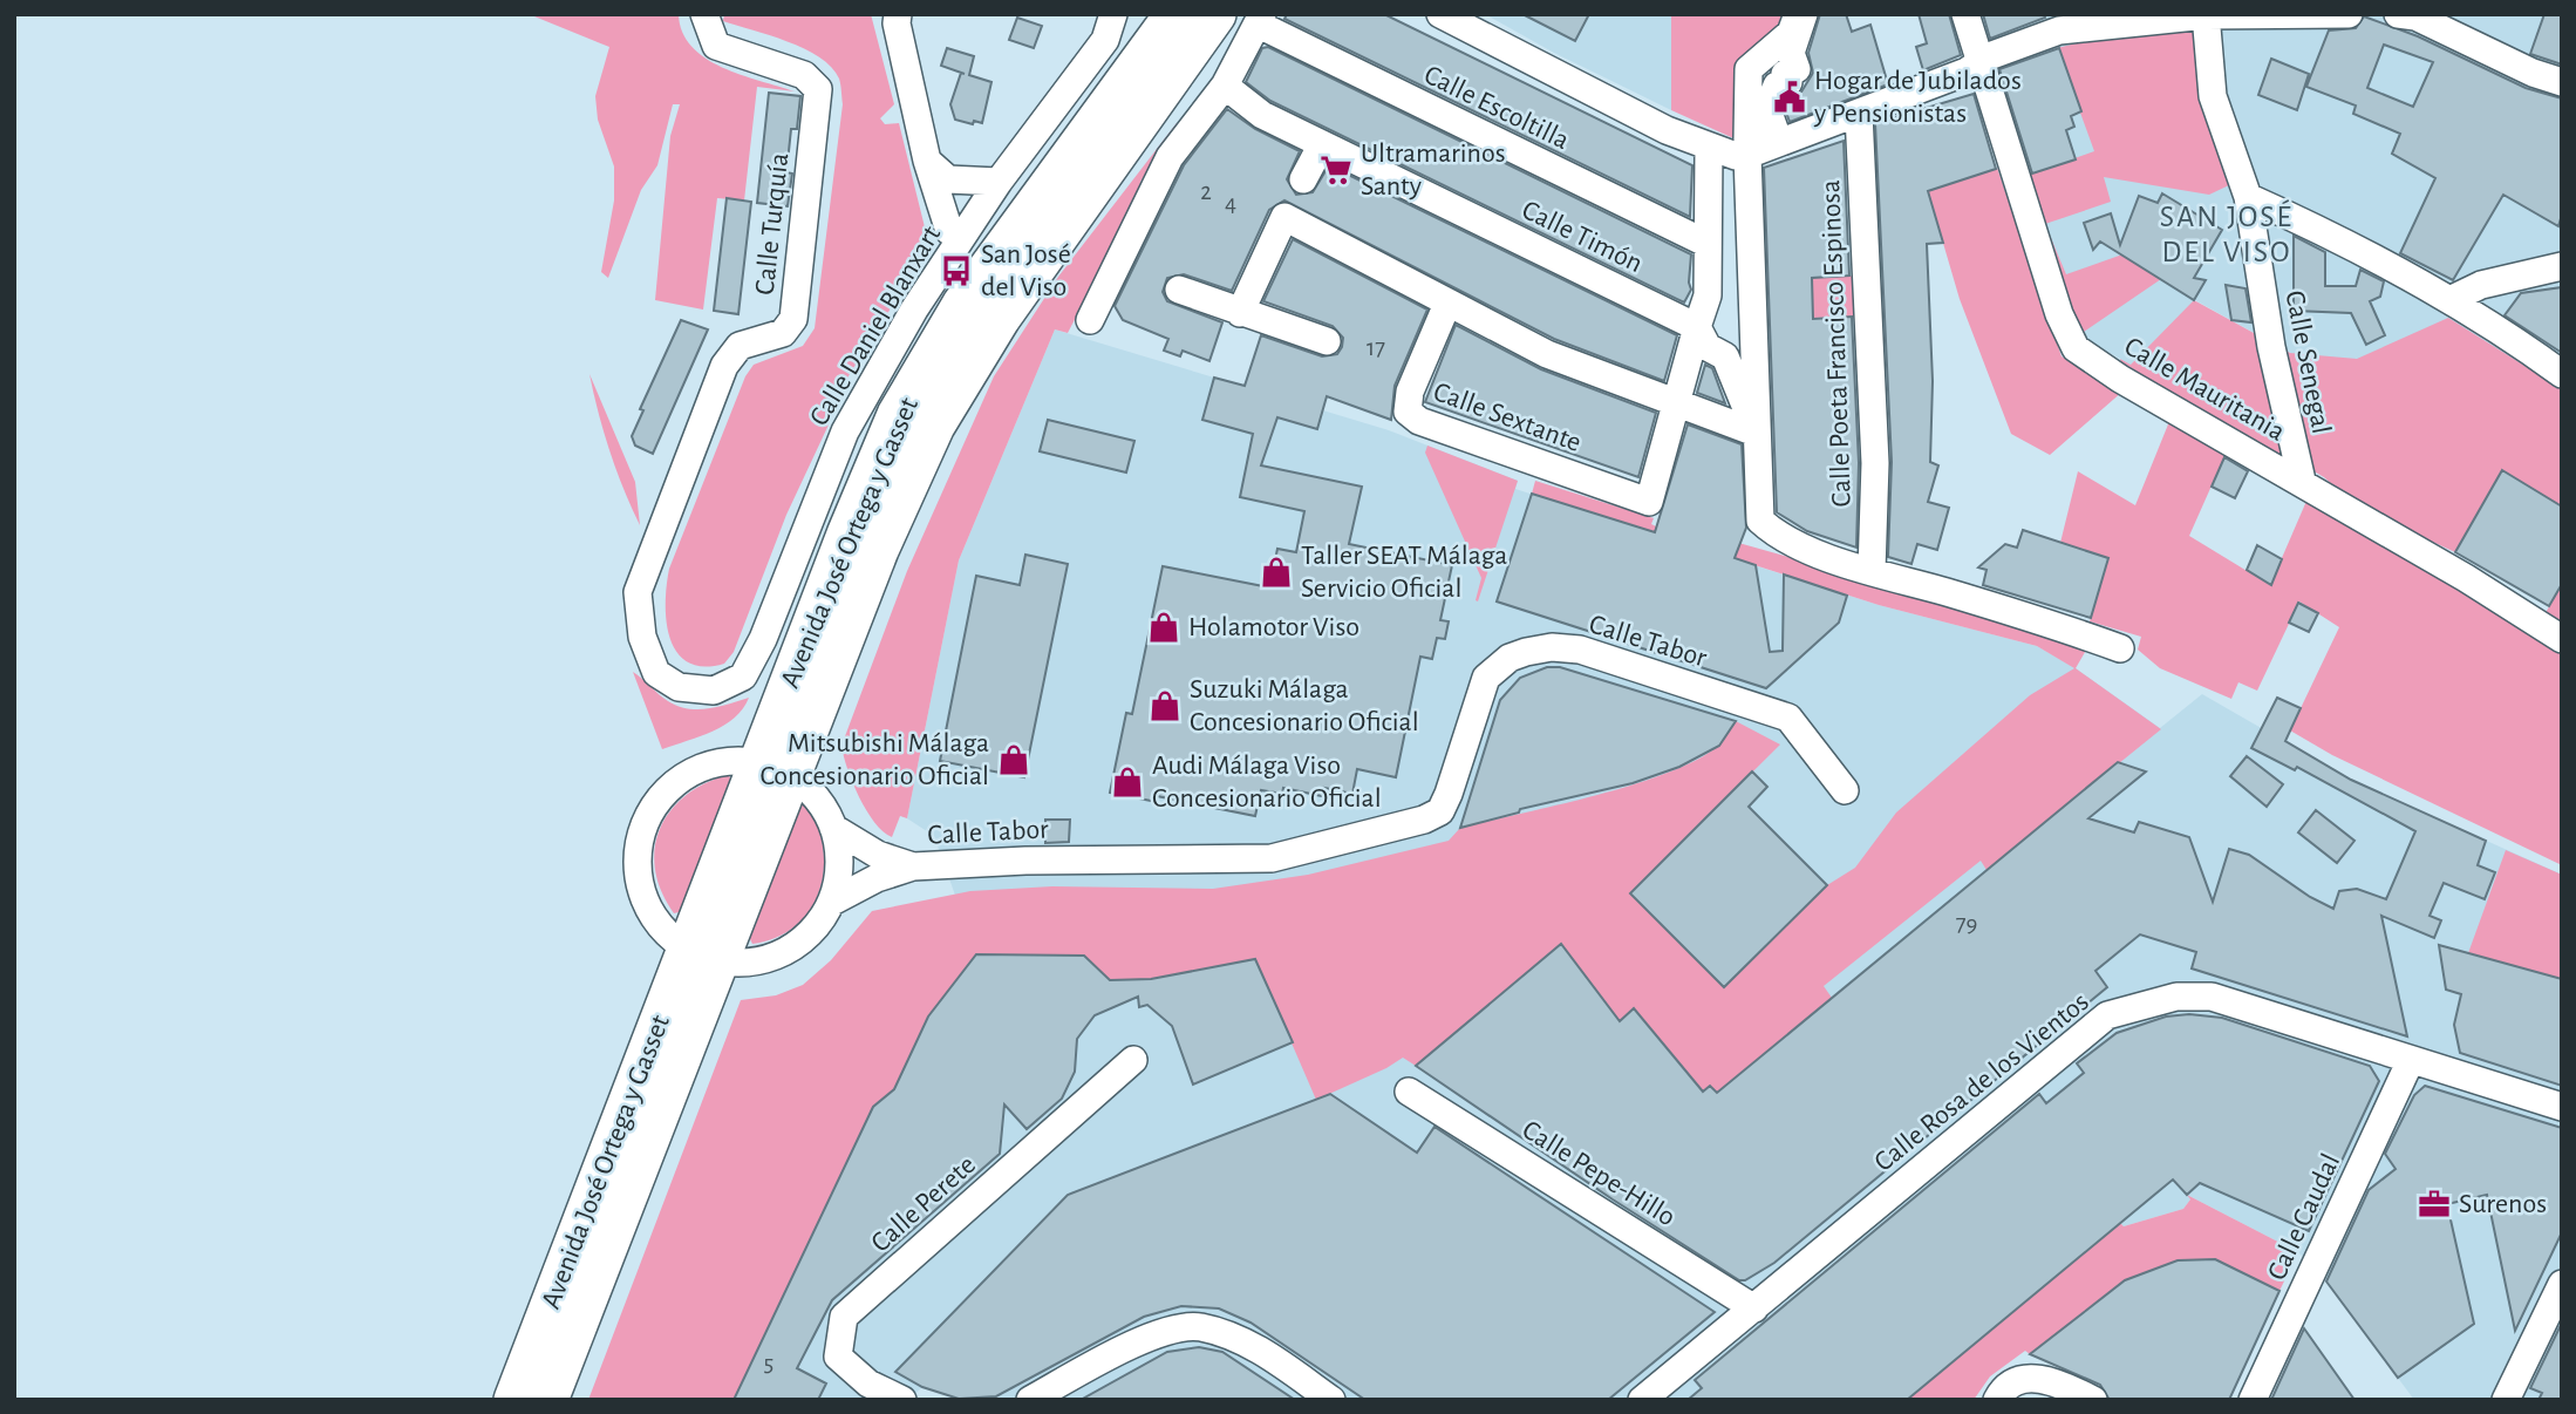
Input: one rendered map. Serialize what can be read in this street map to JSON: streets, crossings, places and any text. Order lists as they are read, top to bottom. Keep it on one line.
{"streets":{"main road":["Avenida José Ortega y Gasset"],"street":["Calle Escoltilla","Calle Turquía","Calle Timón","Calle Daniel Blanxart","Calle Poeta Francisco Espinosa","Calle Senegal","Calle Mauritania","Calle Sextante","Calle Tabor","Calle Rosa de los Vientos","Calle Pepe-Hillo","Calle Perete","Calle Caudal"]},"crossings":[["Calle Escoltilla","Avenida José Ortega y Gasset"],["Calle Turquía","Calle Daniel Blanxart"],["Calle Senegal","Calle Mauritania"],["Calle Rosa de los Vientos","Calle Pepe-Hillo"],["Calle Rosa de los Vientos","Calle Caudal"]],"districts":["SAN JOSÉ DEL VISO"],"places":{"public building":["Hogar de Jubilados y Pensionistas"],"supermarket":["Ultramarinos Santy"],"bus stop":["San José del Viso"],"shop":["Taller SEAT Málaga Servicio Oficial","Holamotor Viso","Suzuki Málaga Concesionario Oficial","Mitsubishi Málaga Concesionario Oficial","Audi Málaga Viso Concesionario Oficial"],"office":["Surenos"]},"house_numbers":["2","4","17","79","5"]}
